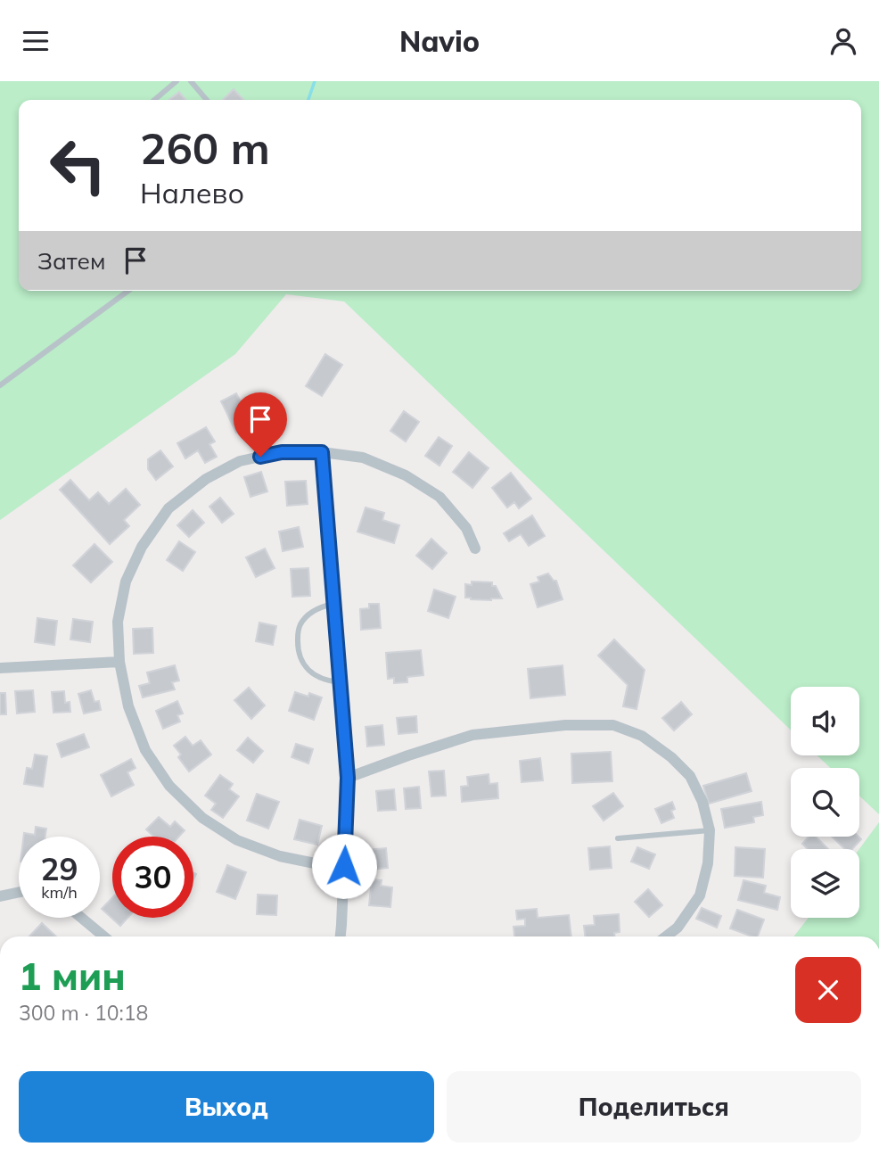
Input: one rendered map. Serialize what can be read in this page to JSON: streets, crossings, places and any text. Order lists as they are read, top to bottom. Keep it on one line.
{"page":{"header":"Navio","turn":["260 m","Налево"],"then":"Затем","speed":"29 km/h","limit":"30","heading":["1 мин","300 m · 10:18"],"buttons":["Выход","Поделиться"]}}
